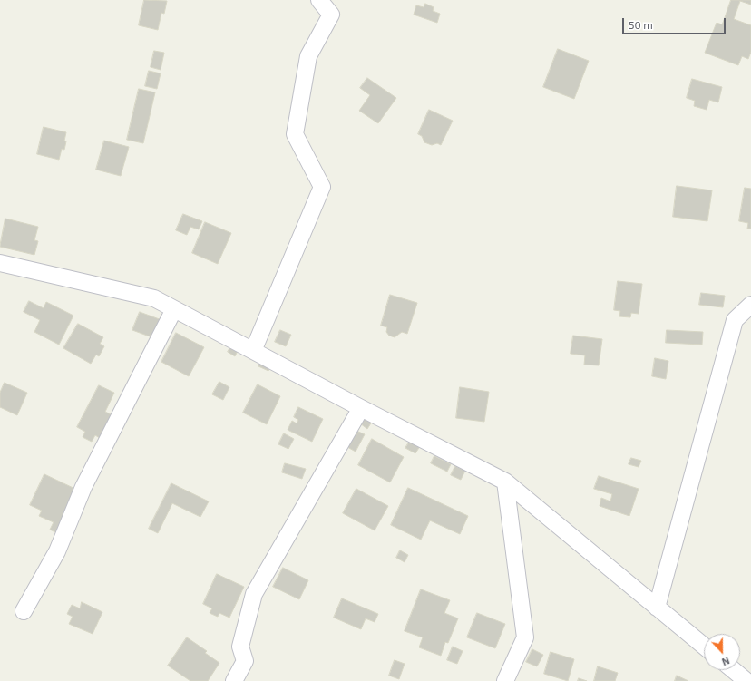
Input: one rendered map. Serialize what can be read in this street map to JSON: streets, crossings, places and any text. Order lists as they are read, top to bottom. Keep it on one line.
{"scale_bar":"50 m","north":"bottom"}
